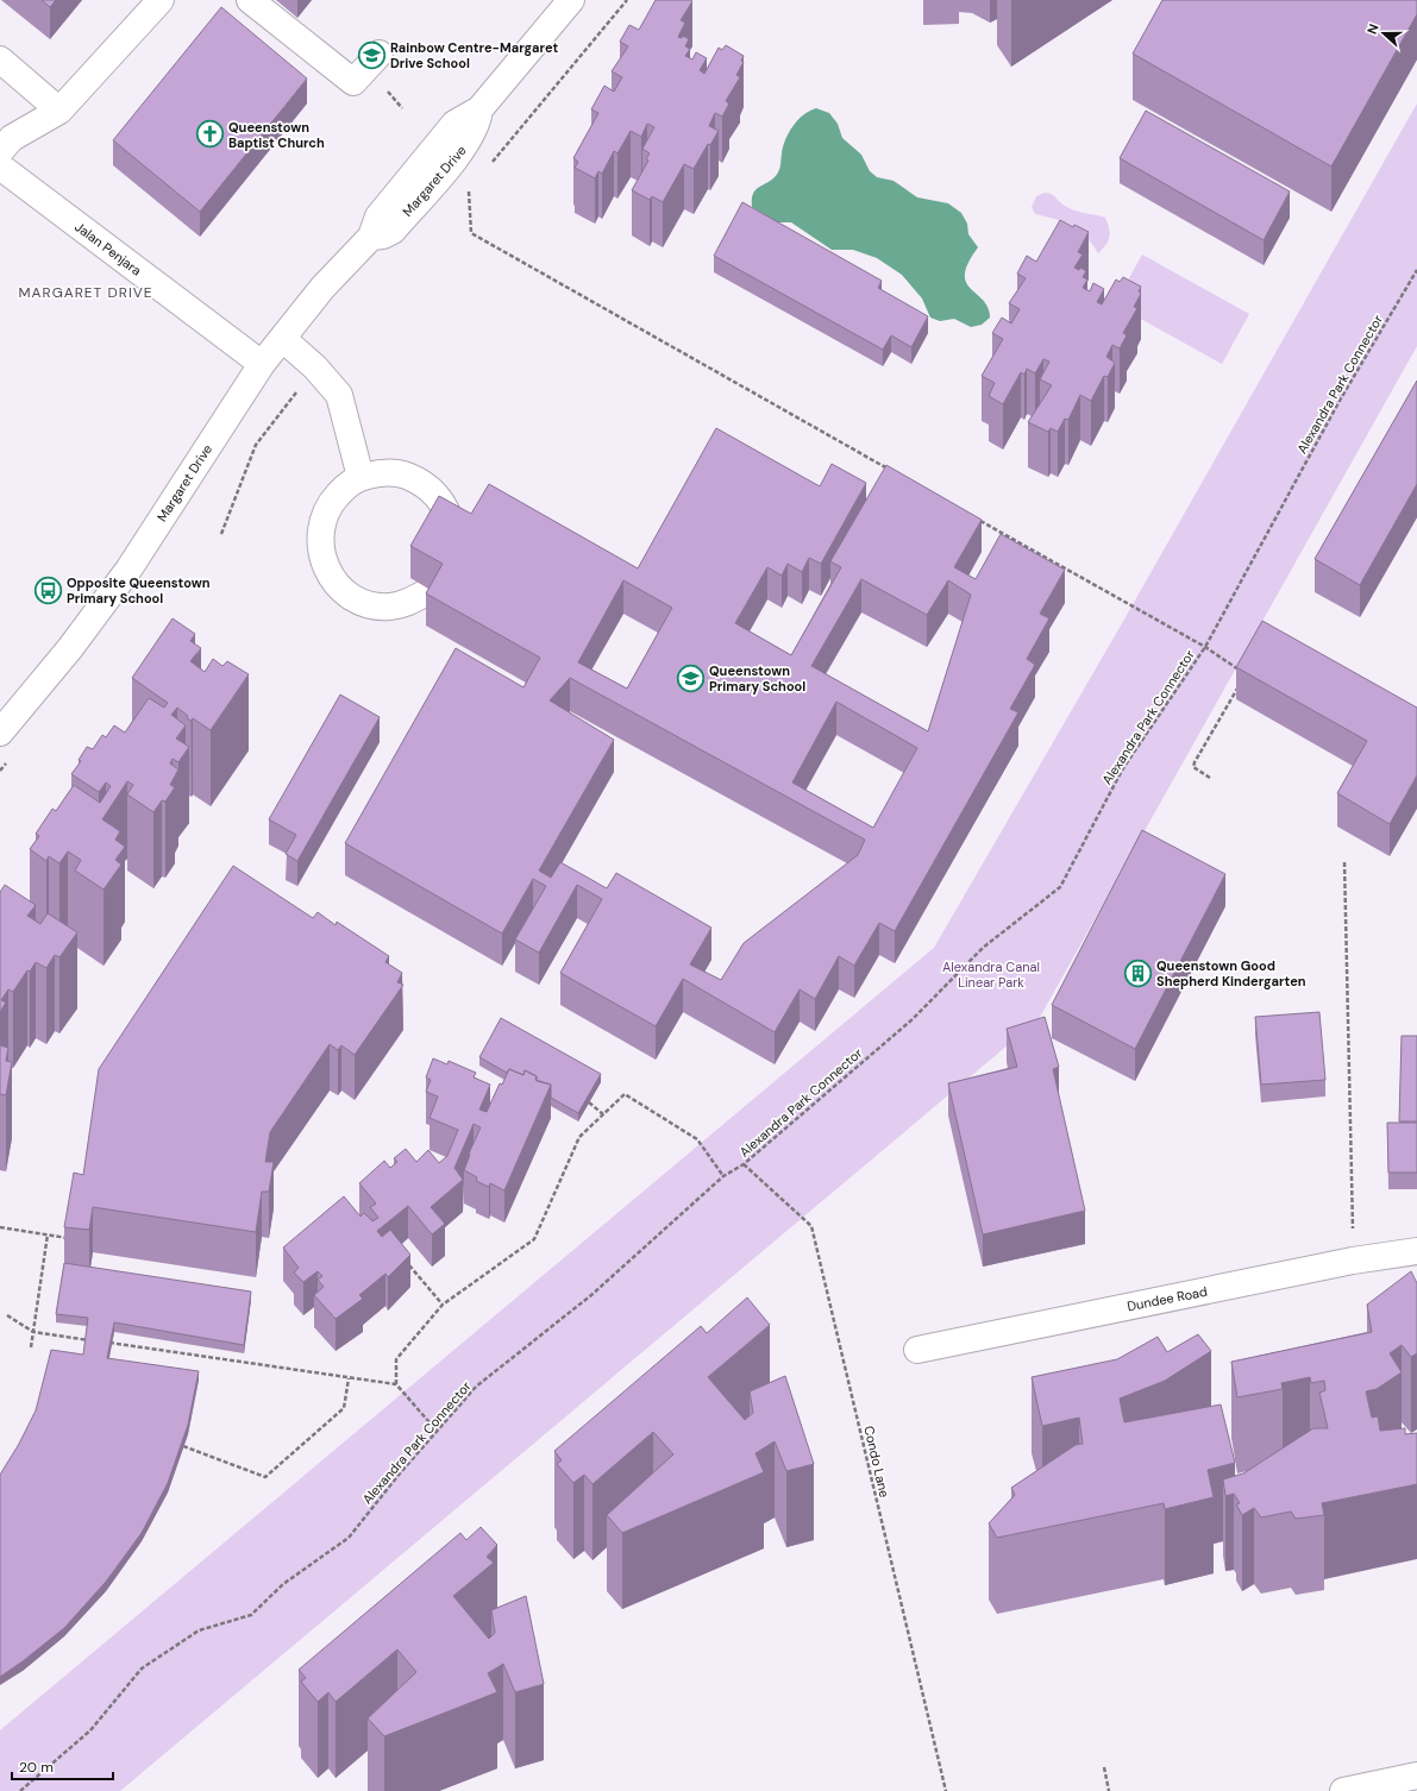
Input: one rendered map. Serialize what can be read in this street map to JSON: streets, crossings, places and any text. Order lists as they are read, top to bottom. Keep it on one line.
{"streets":{"street":["Margaret Drive","Jalan Penjara","Dundee Road"],"path":["Alexandra Park Connector","Condo Lane"]},"crossings":[["Margaret Drive","Jalan Penjara"],["Alexandra Park Connector","Condo Lane"]],"districts":["MARGARET DRIVE"],"parks":["Alexandra Canal Linear Park"],"places":{"school or university":["Rainbow Centre-Margaret Drive School","Queenstown Primary School"],"church":["Queenstown Baptist Church"],"bus stop":["Opposite Queenstown Primary School"],"building":["Queenstown Good Shepherd Kindergarten"]},"scale_bar":"20 m","north":"left"}
